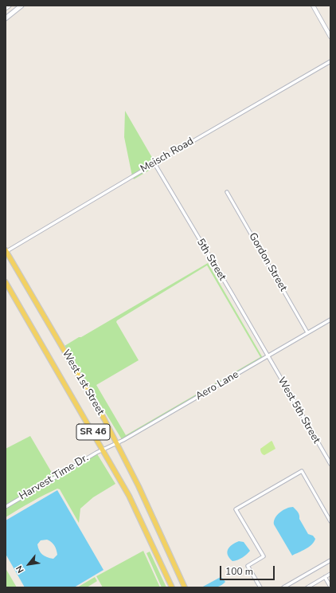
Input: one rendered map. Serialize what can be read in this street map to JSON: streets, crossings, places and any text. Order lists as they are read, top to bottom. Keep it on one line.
{"streets":{"main road":["West 1st Street","SR 46"],"street":["Meisch Road","5th Street","Gordon Street","Aero Lane","West 5th Street","Harvest Time Dr."]},"crossings":[["Meisch Road","5th Street"],["Meisch Road","West 1st Street"],["5th Street","Aero Lane"],["5th Street","West 5th Street"],["Gordon Street","Aero Lane"],["West 1st Street","Aero Lane"],["West 1st Street","Harvest Time Dr."],["Aero Lane","West 5th Street"],["Aero Lane","Harvest Time Dr."]],"scale_bar":"100 m","north":"bottom left"}
